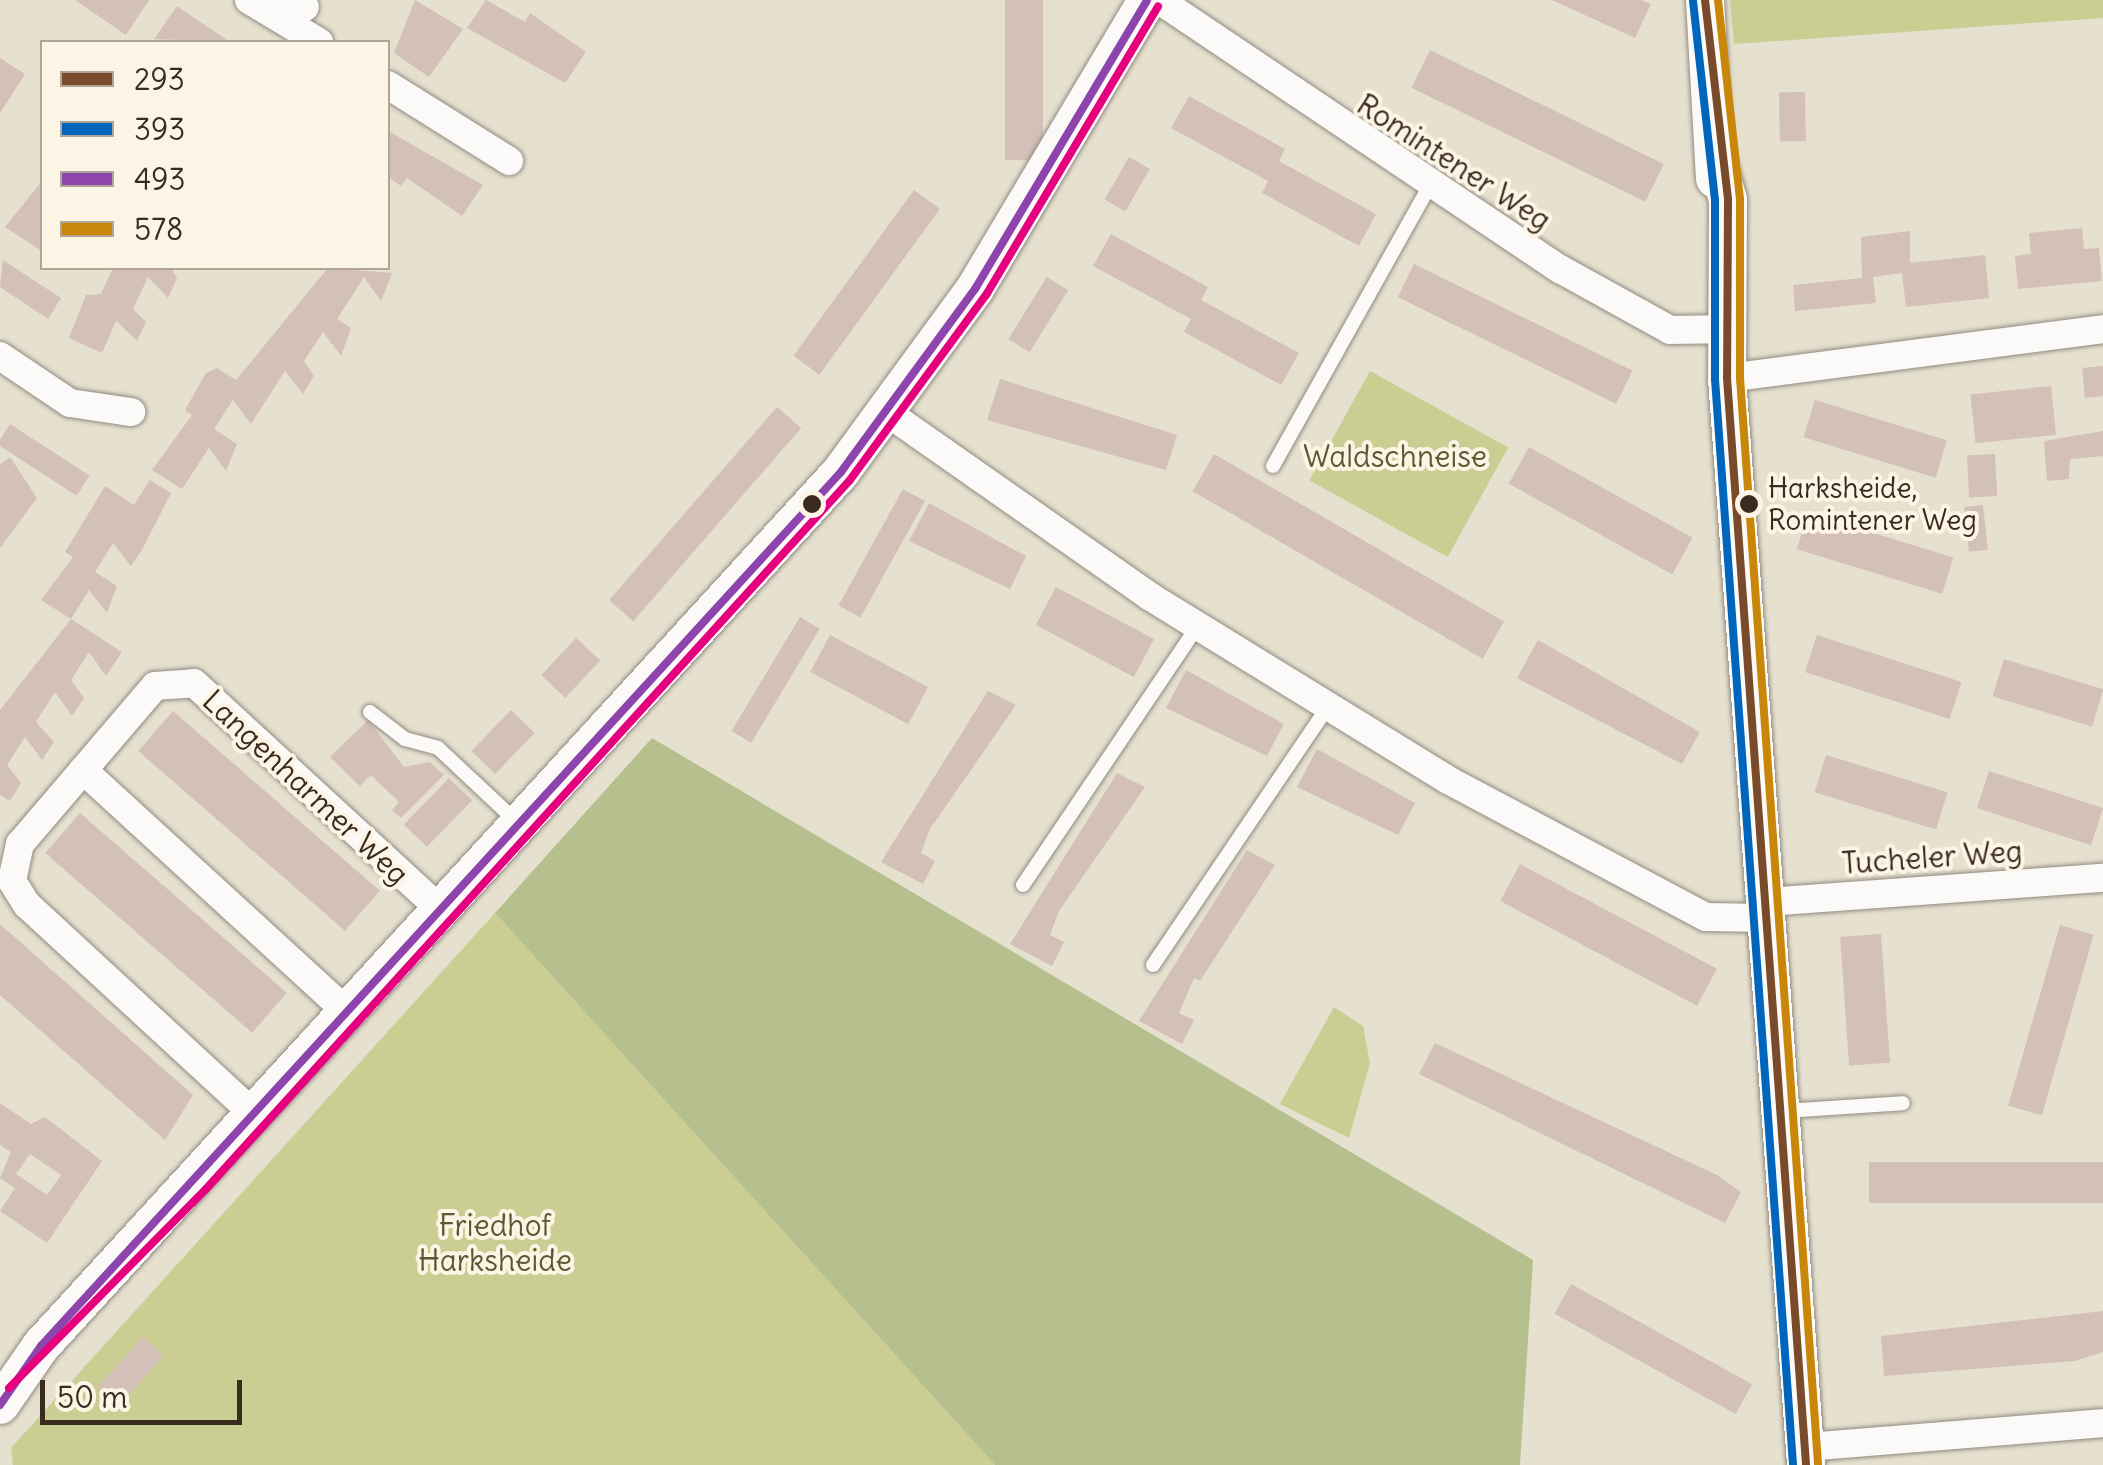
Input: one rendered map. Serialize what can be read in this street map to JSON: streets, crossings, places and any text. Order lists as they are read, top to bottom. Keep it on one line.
{"streets":{"street":["Romintener Weg","Langenharmer Weg","Tucheler Weg"]},"parks":["Waldschneise","Friedhof Harksheide"],"places":["Harksheide, Romintener Weg"],"lines":["transit line 293","transit line 493","transit line 578","transit line 393"],"legend":["293","393","493","578"],"scale_bar":"50 m"}
